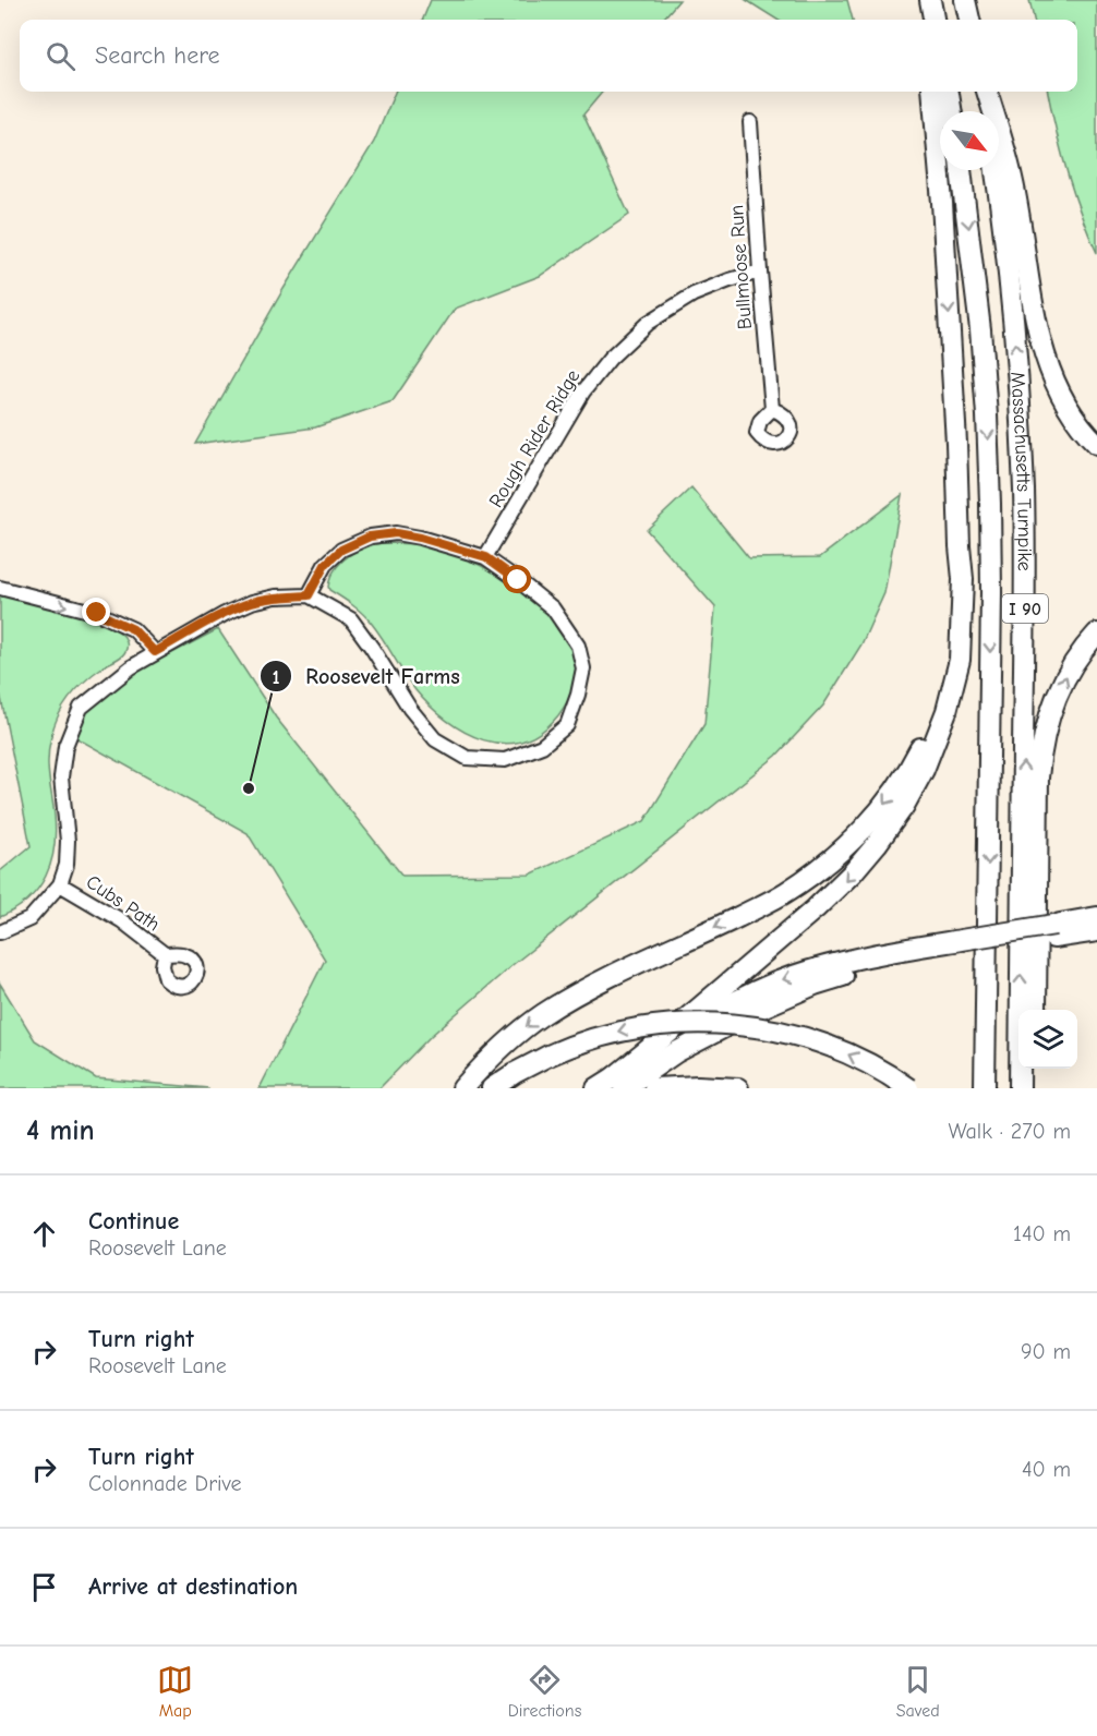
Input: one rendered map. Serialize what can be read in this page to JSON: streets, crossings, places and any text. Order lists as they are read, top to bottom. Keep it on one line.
{"streets":{"highway":["Massachusetts Turnpike","I 90"],"street":["Bullmoose Run","Rough Rider Ridge","Cubs Path"]},"crossings":[["Bullmoose Run","Rough Rider Ridge"]],"places":["Roosevelt Farms"],"north":"bottom right","page":{"search":"Search here","heading":["4 min","Walk · 270 m"],"list":[["Continue","Roosevelt Lane","140 m"],["Turn right","Roosevelt Lane","90 m"],["Turn right","Colonnade Drive","40 m"],"Arrive at destination"],"nav":["Map","Directions","Saved"]}}
